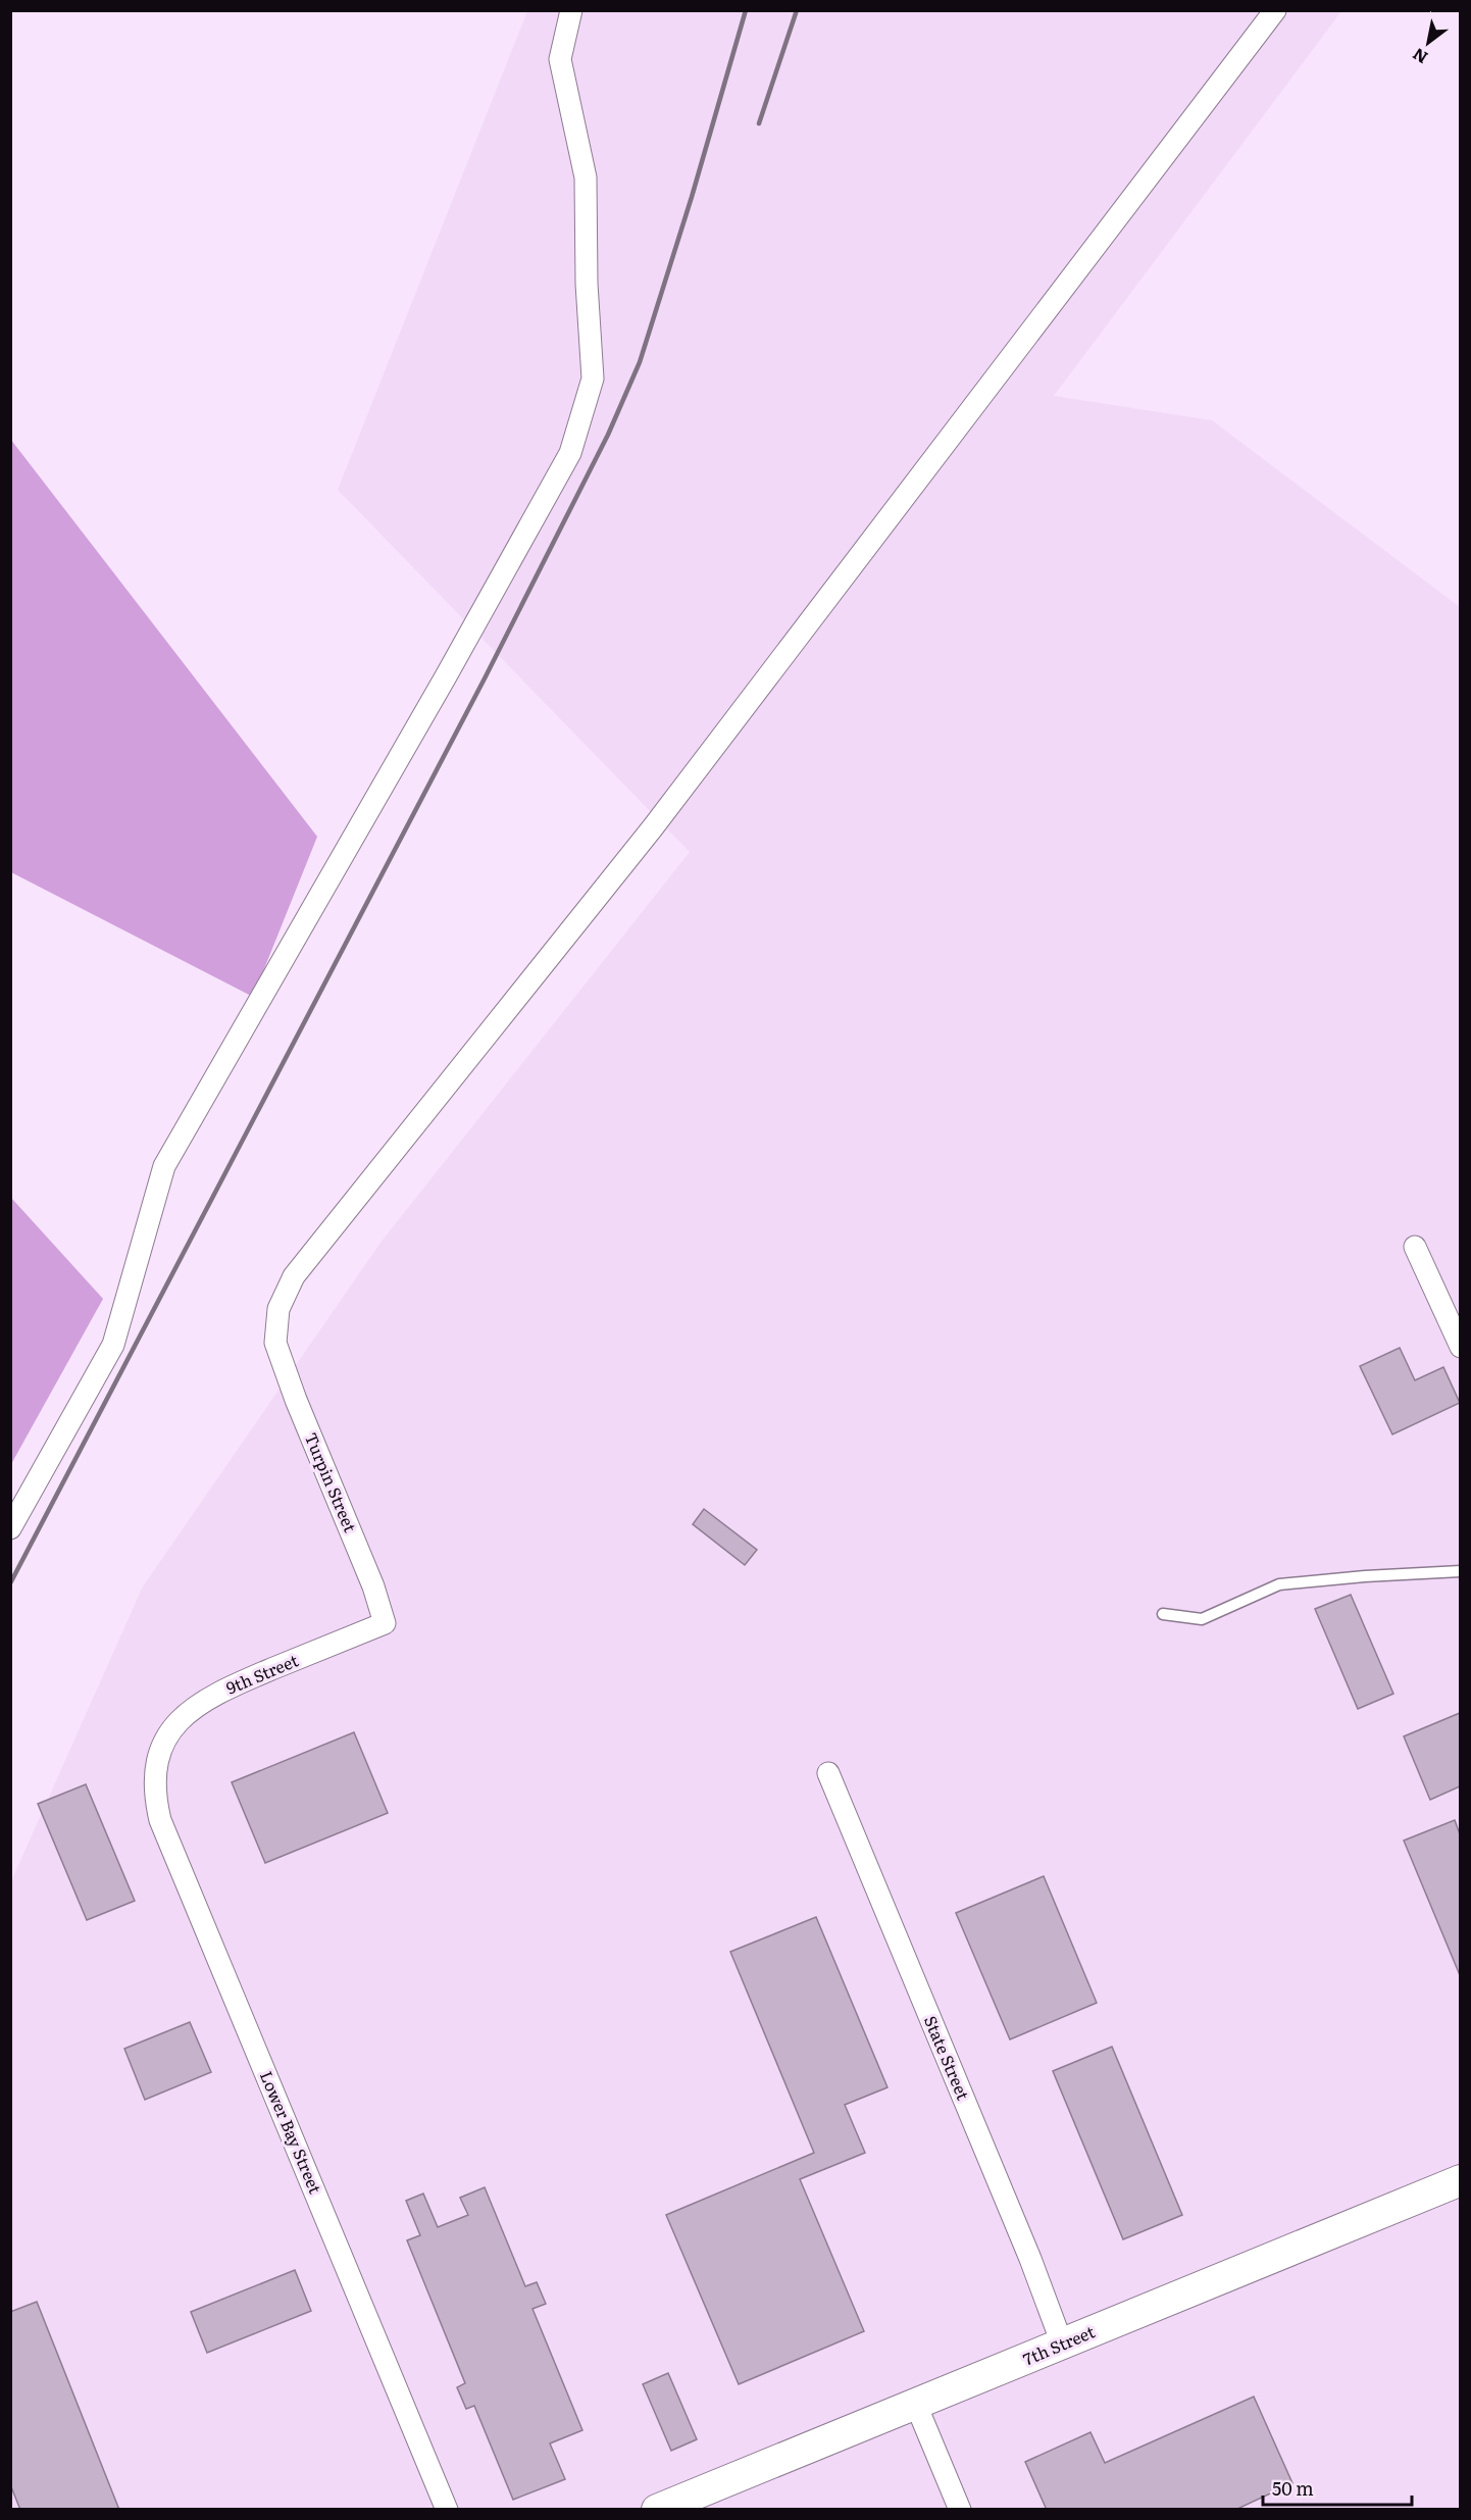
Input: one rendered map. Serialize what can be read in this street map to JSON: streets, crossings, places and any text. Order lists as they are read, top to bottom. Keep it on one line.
{"streets":{"street":["Turpin Street","9th Street","State Street","Lower Bay Street","7th Street"]},"crossings":[["Turpin Street","9th Street"],["9th Street","Lower Bay Street"],["State Street","7th Street"]],"scale_bar":"50 m","north":"bottom left"}
